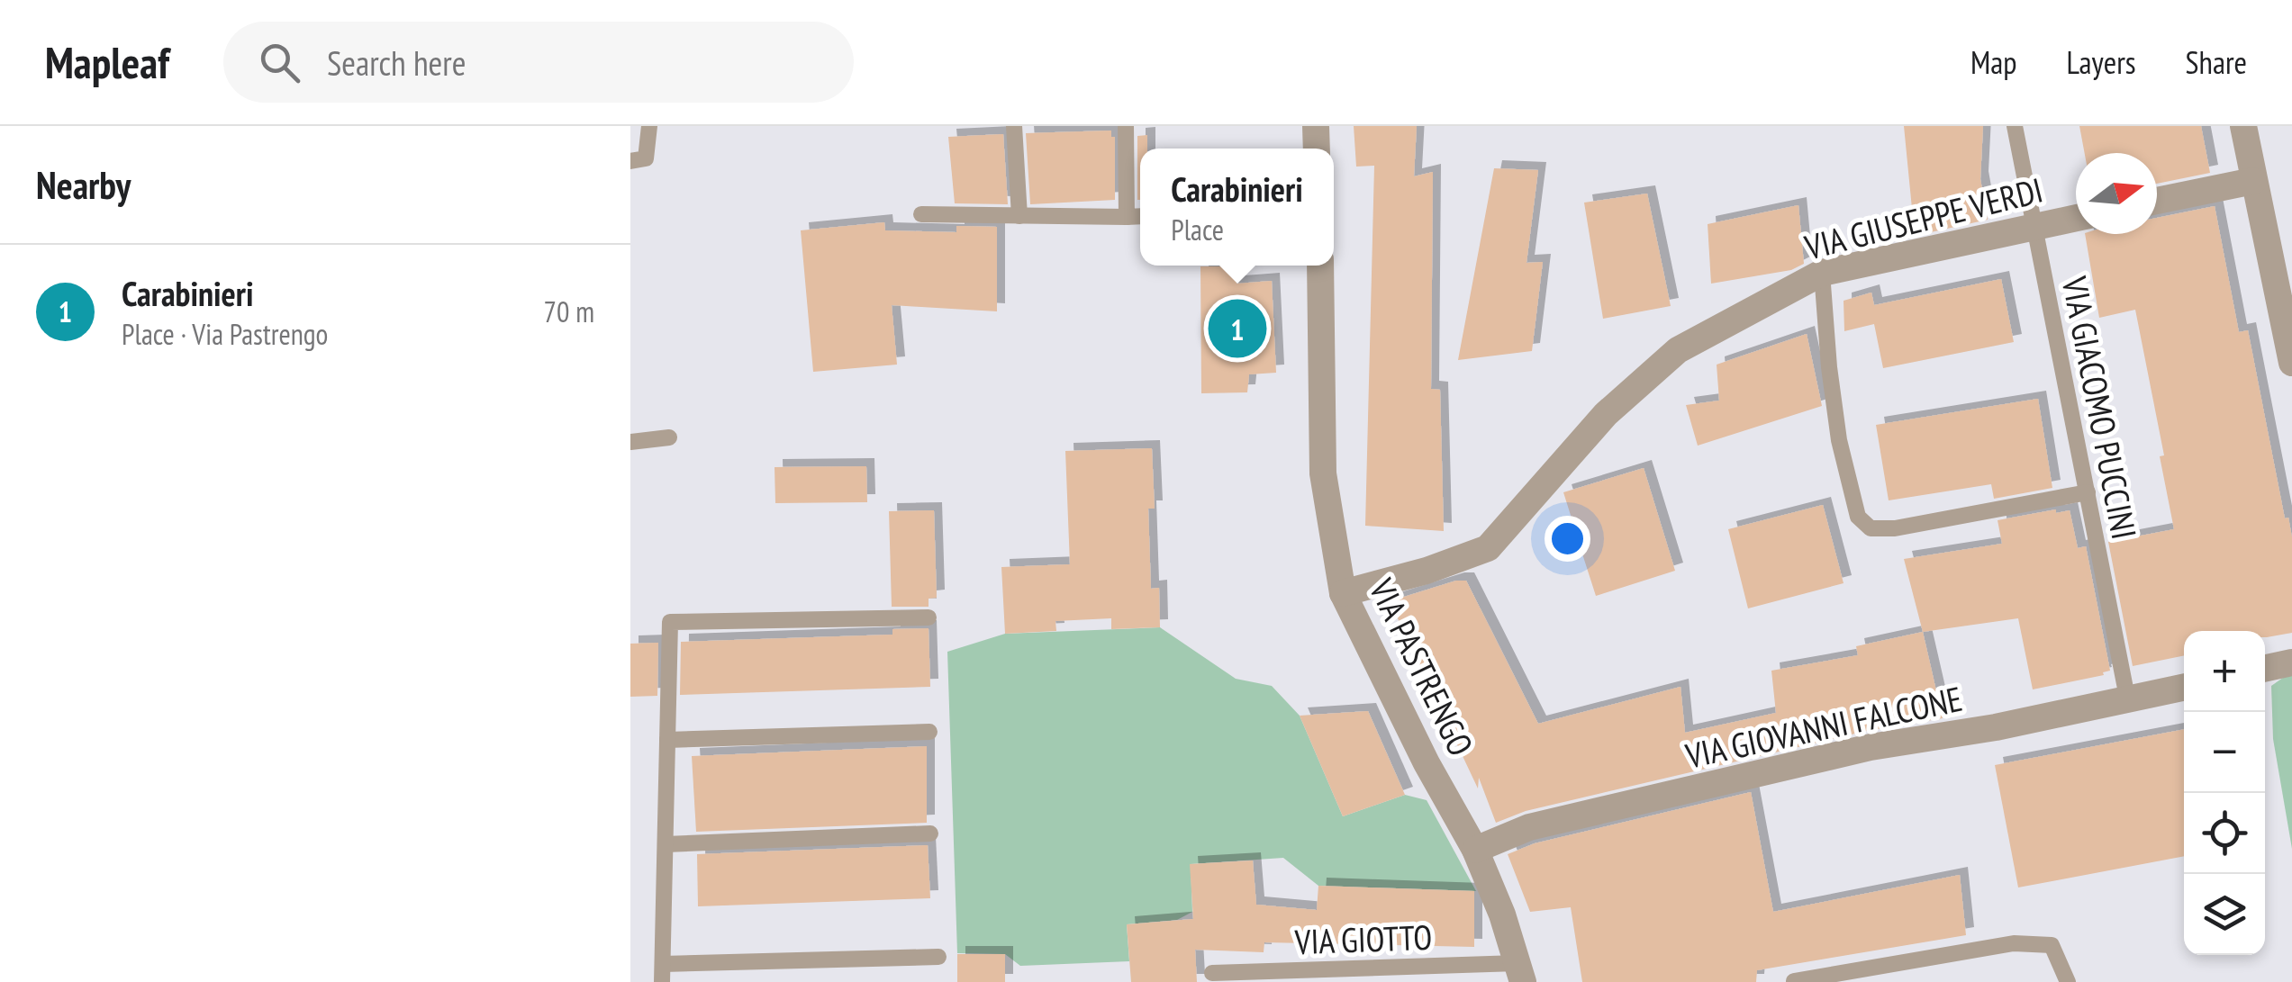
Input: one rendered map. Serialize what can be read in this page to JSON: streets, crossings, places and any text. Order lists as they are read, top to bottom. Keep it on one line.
{"streets":{"street":["VIA GIUSEPPE VERDI","VIA PASTRENGO","VIA GIOVANNI FALCONE"],"lane":["VIA GIACOMO PUCCINI","VIA GIOTTO"]},"crossings":[["VIA GIUSEPPE VERDI","VIA GIACOMO PUCCINI"],["VIA GIUSEPPE VERDI","VIA PASTRENGO"],["VIA GIACOMO PUCCINI","VIA GIOVANNI FALCONE"],["VIA PASTRENGO","VIA GIOVANNI FALCONE"],["VIA PASTRENGO","VIA GIOTTO"]],"north":"right","page":{"header":"Mapleaf","search":"Search here","nav":["Map","Layers","Share"],"heading":"Nearby","popup":["Carabinieri","Place"],"list":[{"mark":"1","name":"Carabinieri","note":"Place · Via Pastrengo","value":"70 m"}],"pins":"1","map_buttons":["+","−"]}}
